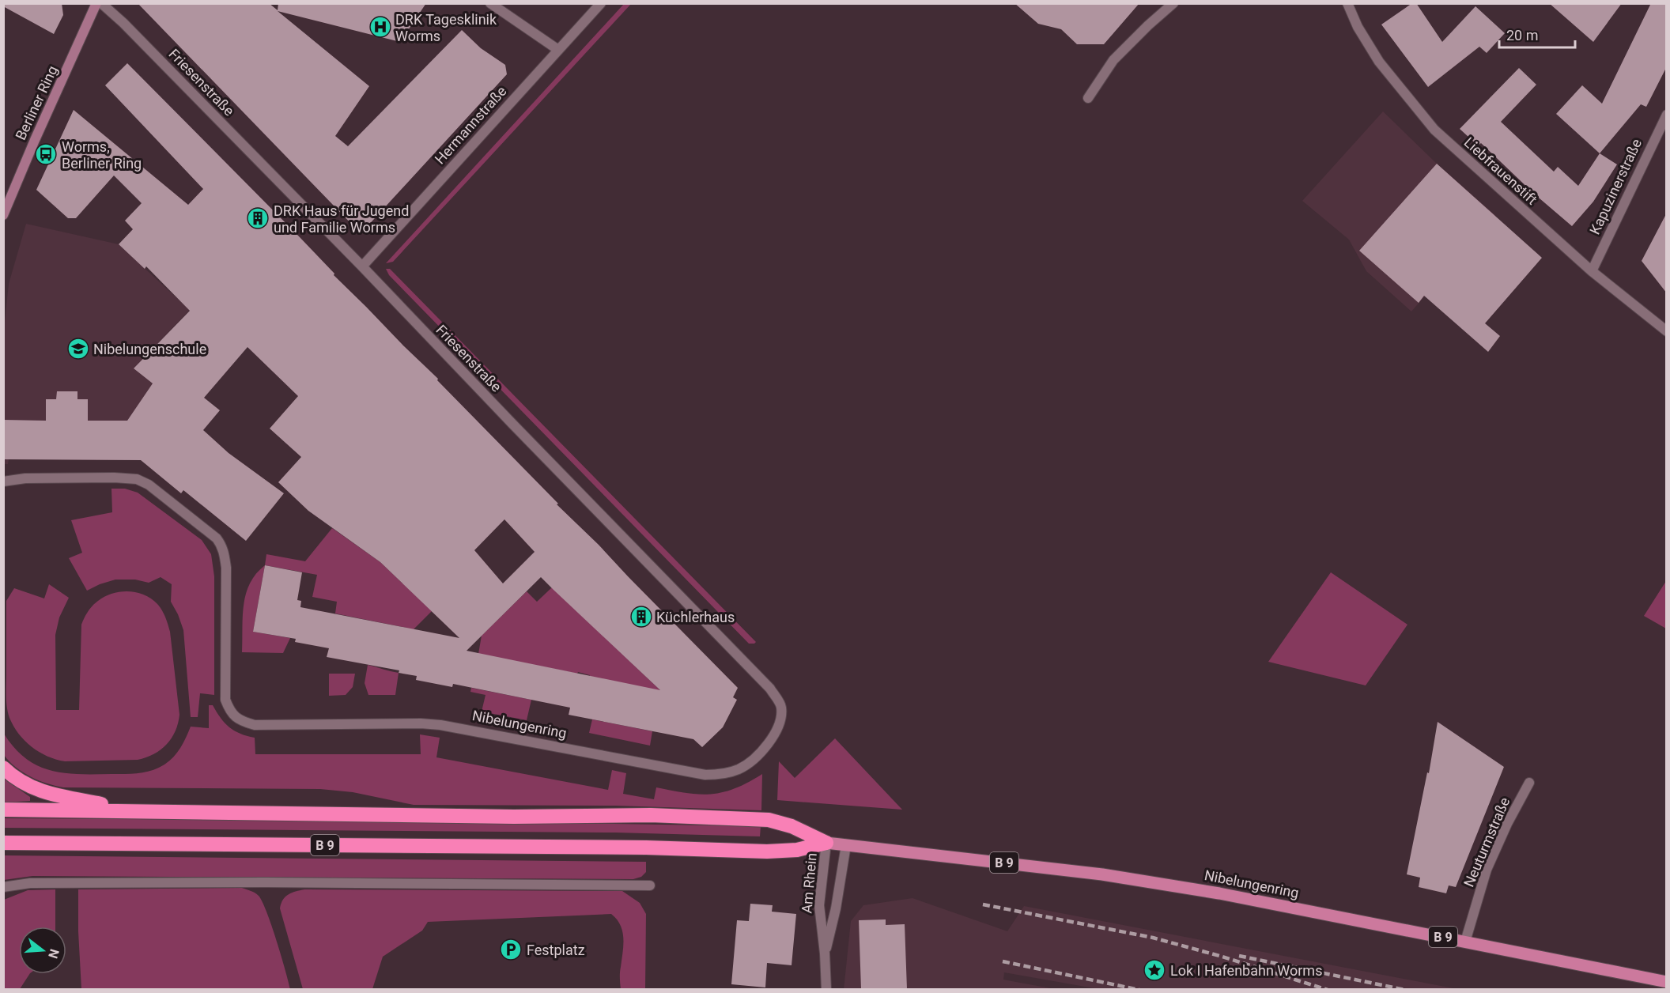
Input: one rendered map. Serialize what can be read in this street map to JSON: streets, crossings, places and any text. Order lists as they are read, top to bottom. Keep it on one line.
{"streets":{"highway":["B 9"],"main road":["Berliner Ring","Nibelungenring"],"street":["Friesenstraße","Hermannstraße","Liebfrauenstift","Kapuzinerstraße","Neuturmstraße","Am Rhein"]},"crossings":[["Friesenstraße","Hermannstraße"],["Friesenstraße","Nibelungenring"],["Liebfrauenstift","Kapuzinerstraße"],["Nibelungenring","Neuturmstraße"],["Nibelungenring","B 9"],["Nibelungenring","Am Rhein"],["B 9","Am Rhein"]],"places":{"hospital":["DRK Tagesklinik Worms"],"bus stop":["Worms, Berliner Ring"],"building":["DRK Haus für Jugend und Familie Worms","Küchlerhaus"],"school or university":["Nibelungenschule"],"parking":["Festplatz"],"place":["Lok I Hafenbahn Worms"]},"scale_bar":"20 m","north":"right"}
